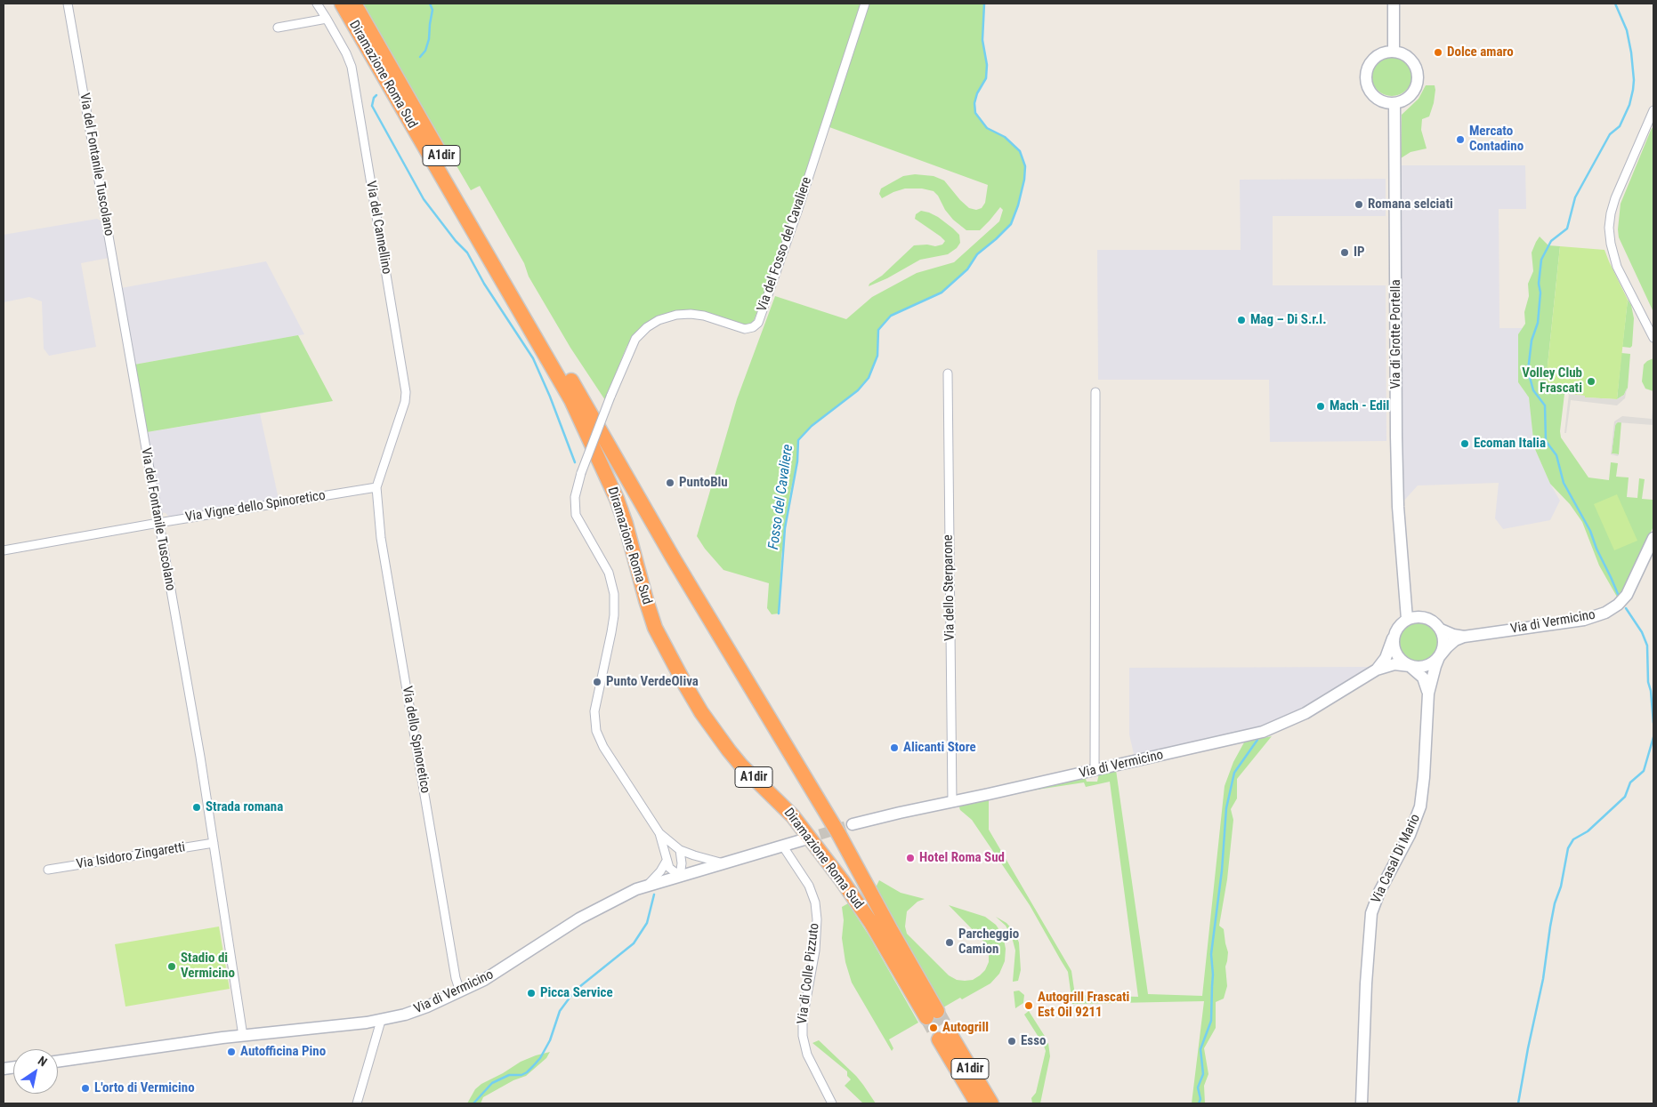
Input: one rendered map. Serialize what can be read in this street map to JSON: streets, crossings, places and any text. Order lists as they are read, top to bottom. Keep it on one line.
{"streets":{"highway":["Diramazione Roma Sud","A1dir"],"main road":["Via di Grotte Portella","Via di Vermicino","Via Casal Di Mario"],"street":["Via del Fontanile Tuscolano","Via del Cannellino","Via del Fosso del Cavaliere","Via Vigne dello Spinoretico","Via dello Sterparone","Via dello Spinoretico","Via Isidoro Zingaretti","Via di Colle Pizzuto"]},"crossings":[["Via del Fontanile Tuscolano","Via Vigne dello Spinoretico"],["Via del Fontanile Tuscolano","Via di Vermicino"],["Via del Fontanile Tuscolano","Via Isidoro Zingaretti"],["Via del Cannellino","Via Vigne dello Spinoretico"],["Via del Cannellino","Via dello Spinoretico"],["Via di Grotte Portella","Via di Vermicino"],["Via di Grotte Portella","Via Casal Di Mario"],["Via Vigne dello Spinoretico","Via dello Spinoretico"],["Via dello Sterparone","Via di Vermicino"],["Via di Vermicino","Via dello Spinoretico"],["Via di Vermicino","Via Casal Di Mario"],["Via di Vermicino","Via di Colle Pizzuto"]],"water":["Fosso del Cavaliere"],"places":["Dolce amaro","Mercato Contadino","Romana selciati","IP","Mag – Di S.r.l.","Volley Club Frascati","Mach - Edil","Ecoman Italia","PuntoBlu","Punto VerdeOliva","Alicanti Store","Strada romana","Hotel Roma Sud","Parcheggio Camion","Stadio di Vermicino","Picca Service","Autogrill Frascati Est Oil 9211","Autogrill","Esso","Autofficina Pino","L'orto di Vermicino"],"north":"top right"}
